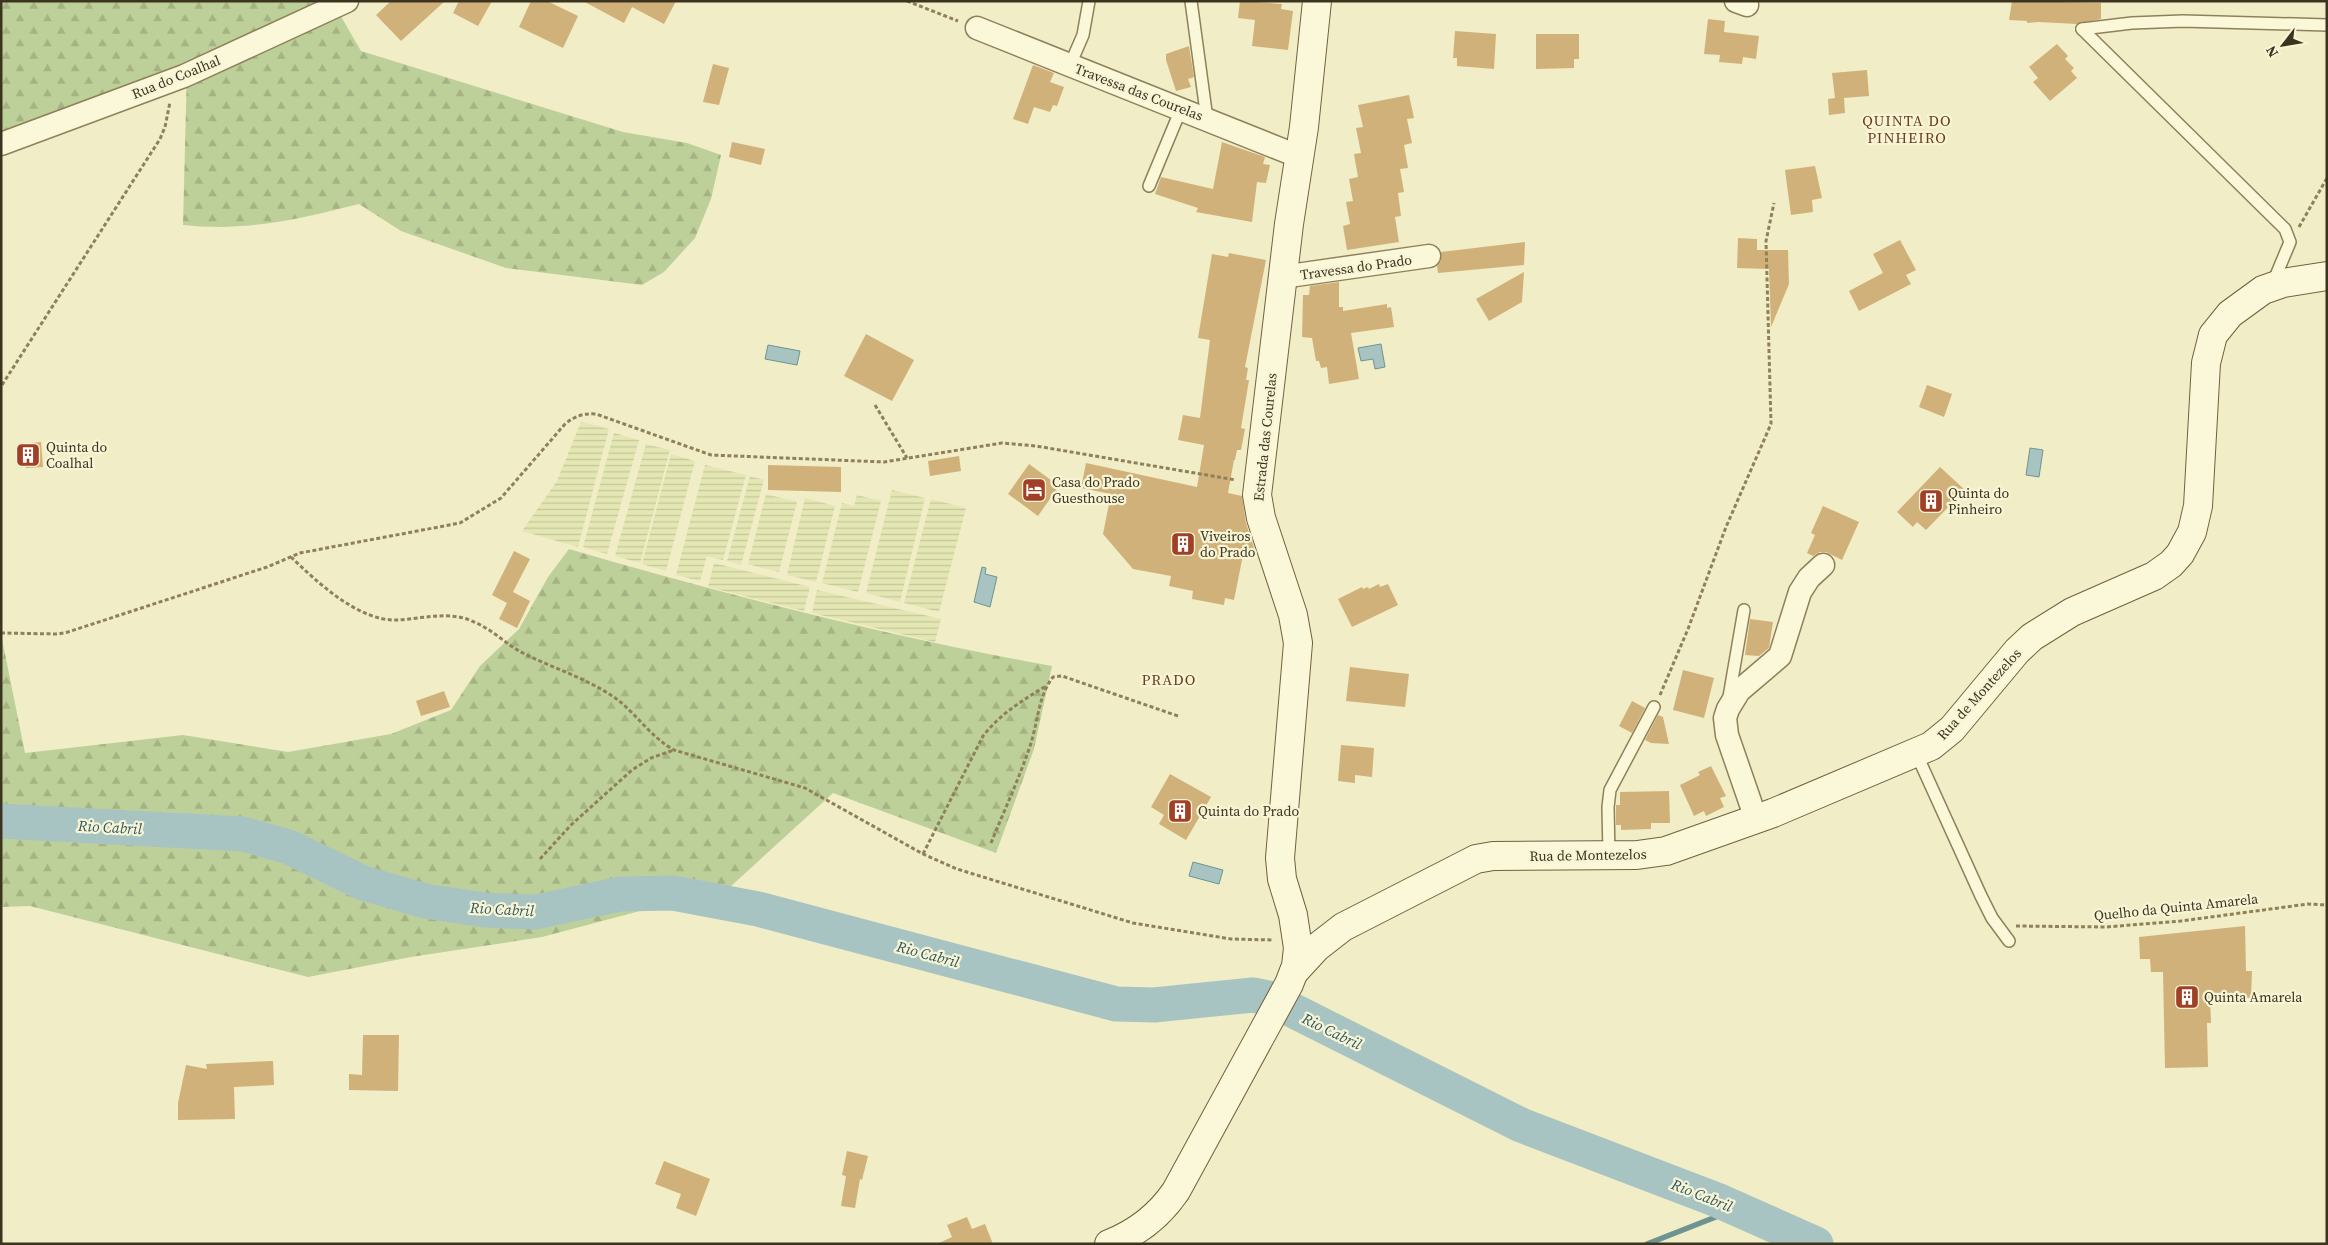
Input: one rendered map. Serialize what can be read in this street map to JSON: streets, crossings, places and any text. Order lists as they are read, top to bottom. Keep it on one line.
{"streets":{"street":["Rua do Coalhal","Travessa das Courelas","Travessa do Prado","Estrada das Courelas","Rua de Montezelos"],"path":["Quelho da Quinta Amarela"]},"crossings":[["Travessa das Courelas","Estrada das Courelas"],["Travessa do Prado","Estrada das Courelas"],["Estrada das Courelas","Rua de Montezelos"]],"districts":["QUINTA DO PINHEIRO","PRADO"],"water":["Rio Cabril"],"places":{"building":["Quinta do Coalhal","Quinta do Pinheiro","Viveiros do Prado","Quinta do Prado","Quinta Amarela"],"hotel":["Casa do Prado Guesthouse"]},"north":"bottom left"}
